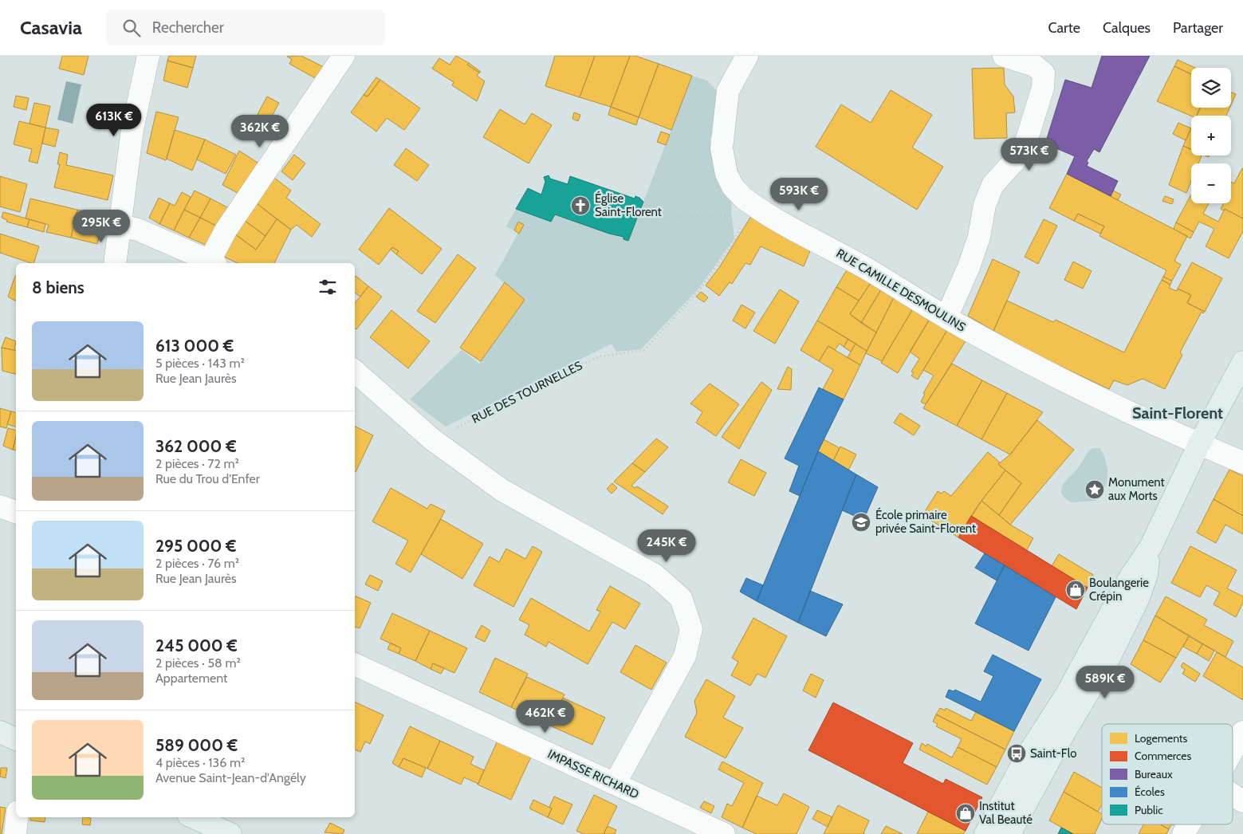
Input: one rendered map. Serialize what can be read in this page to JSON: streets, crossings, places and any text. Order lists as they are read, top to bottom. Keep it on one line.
{"streets":{"street":["RUE CAMILLE DESMOULINS","IMPASSE RICHARD"],"path":["RUE DES TOURNELLES"]},"crossings":[["RUE CAMILLE DESMOULINS","RUE DES TOURNELLES"]],"districts":["Saint-Florent"],"places":{"church":["Église Saint-Florent"],"place":["Monument aux Morts"],"school or university":["École primaire privée Saint-Florent"],"shop":["Boulangerie Crépin","Institut Val Beauté"],"bus stop":["Saint-Flo"]},"legend":["Logements","Commerces","Bureaux","Écoles","Public"],"page":{"header":"Casavia","search":"Rechercher","nav":["Carte","Calques","Partager"],"map_buttons":["+","−"],"price":["613K €","362K €","573K €","593K €","295K €","245K €","589K €","462K €"],"heading":"8 biens","list":[{"name":"613 000 €","note":"5 pièces · 143 m² · Rue Jean Jaurès"},{"name":"362 000 €","note":"2 pièces · 72 m² · Rue du Trou d'Enfer"},{"name":"295 000 €","note":"2 pièces · 76 m² · Rue Jean Jaurès"},{"name":"245 000 €","note":"2 pièces · 58 m² · Appartement"},{"name":"589 000 €","note":"4 pièces · 136 m² · Avenue Saint-Jean-d'Angély"}]}}
